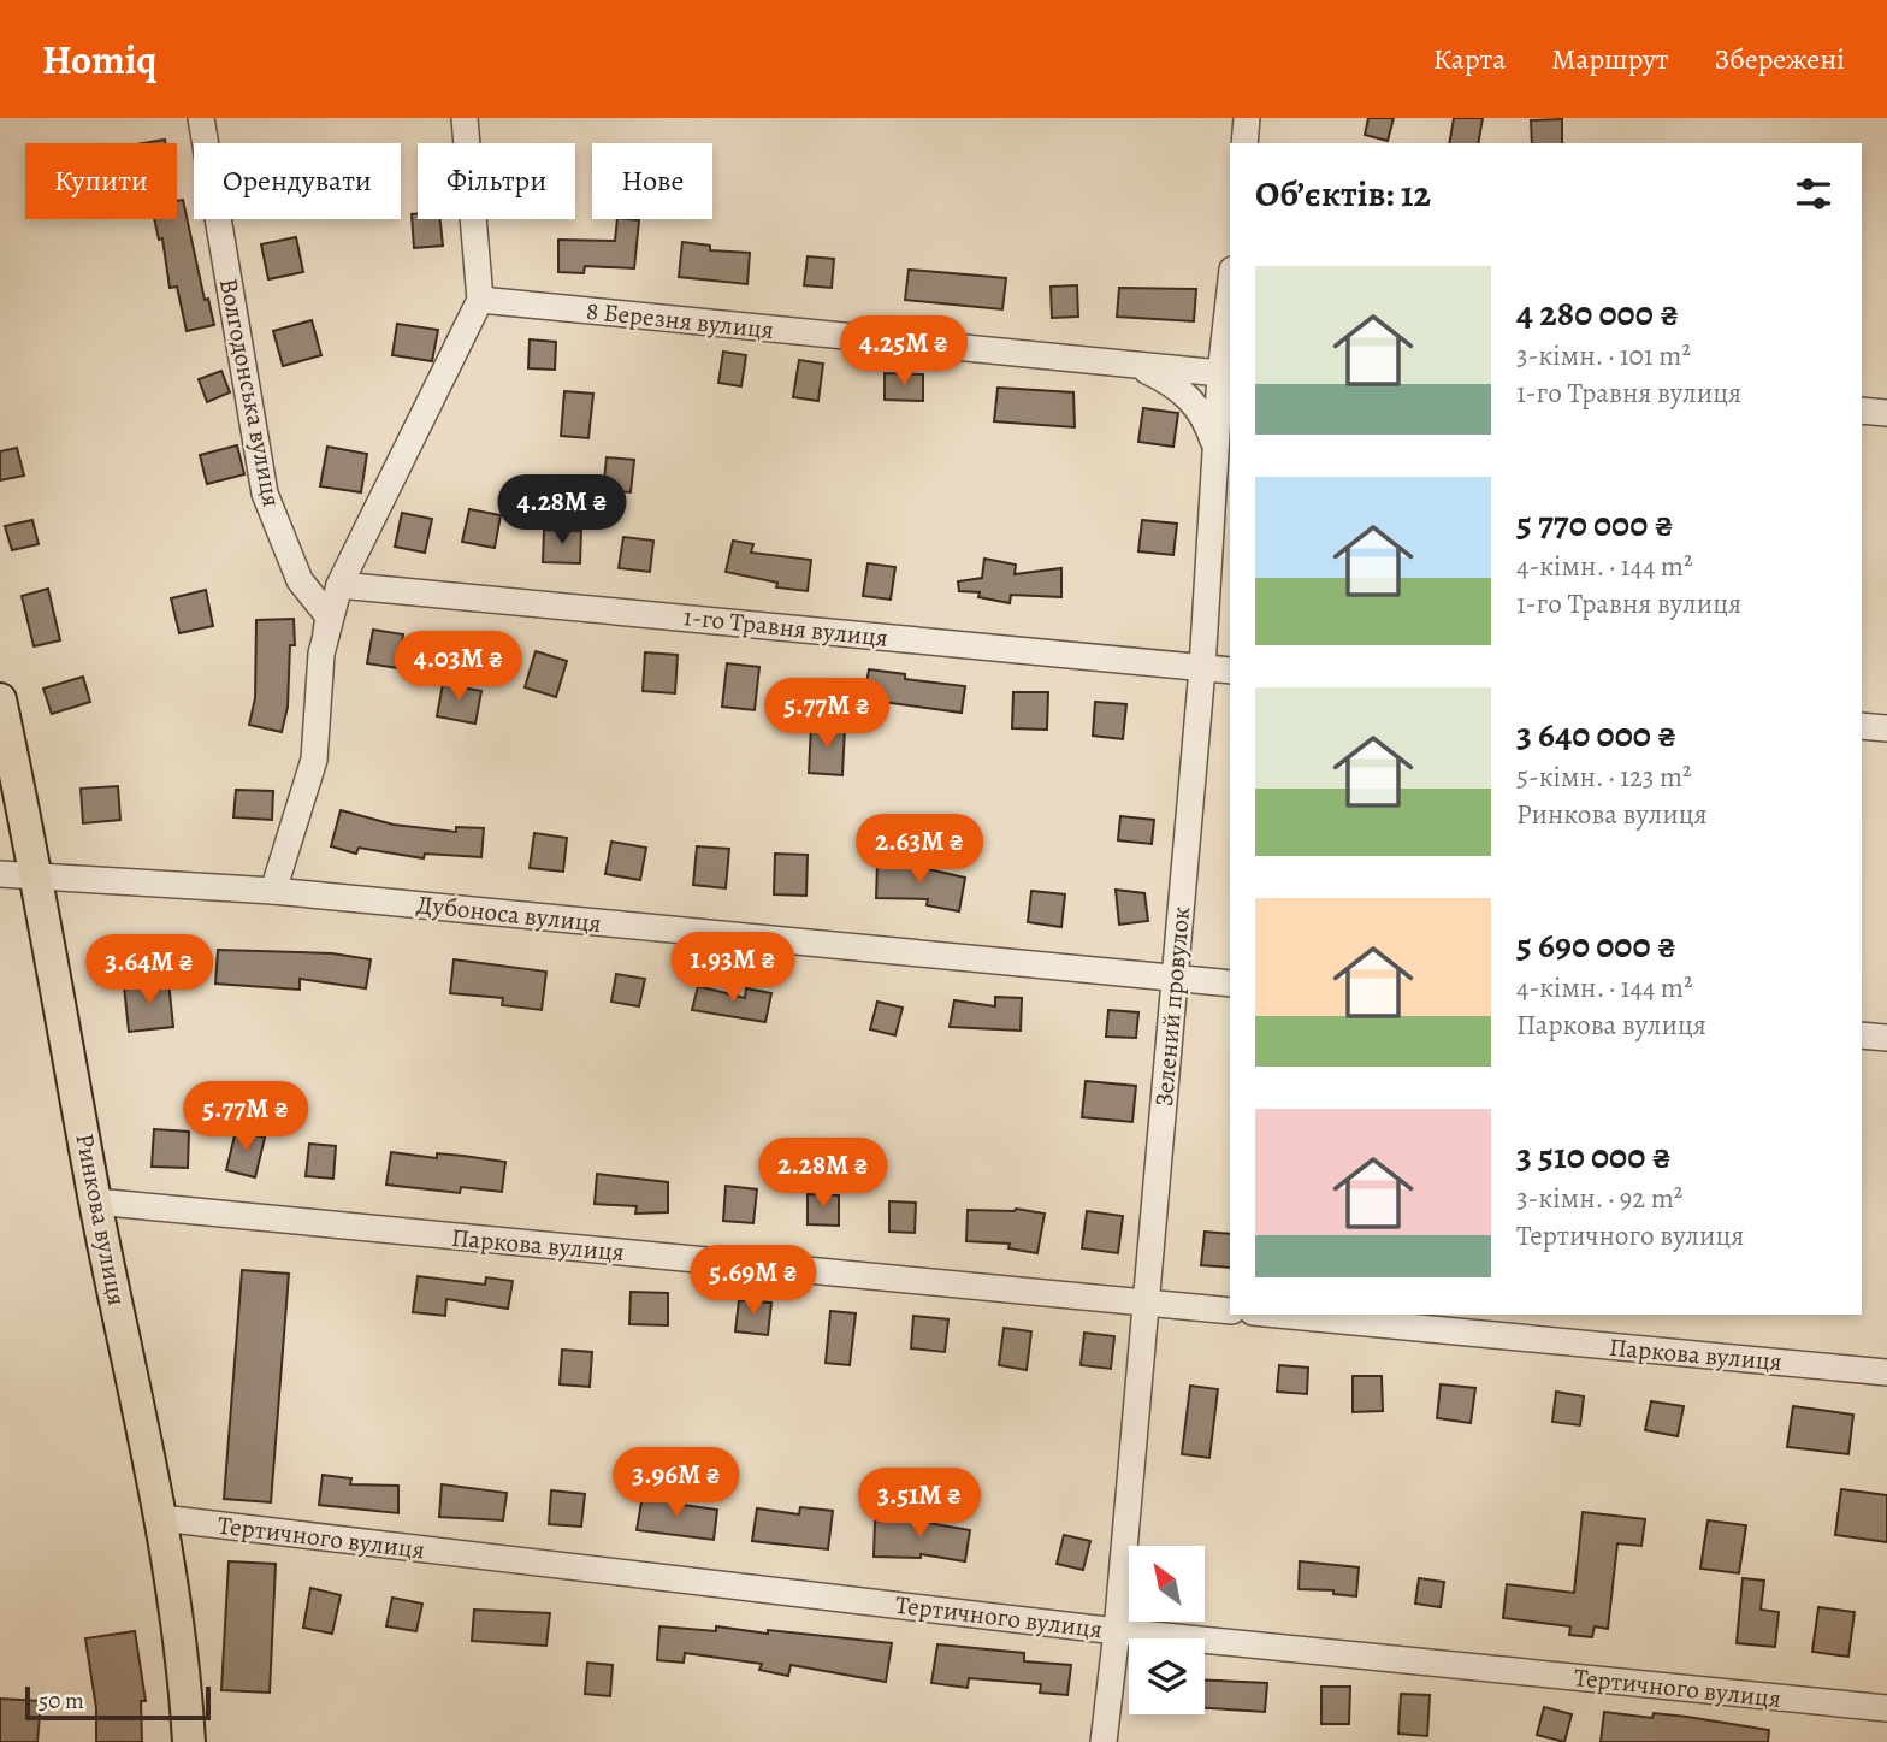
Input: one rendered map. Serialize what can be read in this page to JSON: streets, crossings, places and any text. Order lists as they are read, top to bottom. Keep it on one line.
{"streets":{"main road":["Ринкова вулиця"],"street":["8 Березня вулиця","Волгодонська вулиця","1-го Травня вулиця","Дубоноса вулиця","Зелений провулок","Паркова вулиця","Тертичного вулиця"]},"crossings":[["8 Березня вулиця","Зелений провулок"],["1-го Травня вулиця","Зелений провулок"],["Дубоноса вулиця","Зелений провулок"],["Дубоноса вулиця","Ринкова вулиця"],["Зелений провулок","Паркова вулиця"],["Зелений провулок","Тертичного вулиця"],["Ринкова вулиця","Паркова вулиця"],["Ринкова вулиця","Тертичного вулиця"]],"scale_bar":"50 m","north":"top left","page":{"header":"Homiq","nav":["Карта","Маршрут","Збережені"],"chip":["Купити","Орендувати","Фільтри","Нове"],"heading":"Об’єктів: 12","list":[{"name":"4 280 000 ₴","note":"3-кімн. · 101 m² · 1-го Травня вулиця"},{"name":"5 770 000 ₴","note":"4-кімн. · 144 m² · 1-го Травня вулиця"},{"name":"3 640 000 ₴","note":"5-кімн. · 123 m² · Ринкова вулиця"},{"name":"5 690 000 ₴","note":"4-кімн. · 144 m² · Паркова вулиця"},{"name":"3 510 000 ₴","note":"3-кімн. · 92 m² · Тертичного вулиця"}],"price":["4.25M ₴","4.28M ₴","4.03M ₴","5.77M ₴","2.63M ₴","1.93M ₴","3.64M ₴","5.77M ₴","2.28M ₴","5.69M ₴","3.96M ₴","3.51M ₴"],"scale":"50 m"}}
